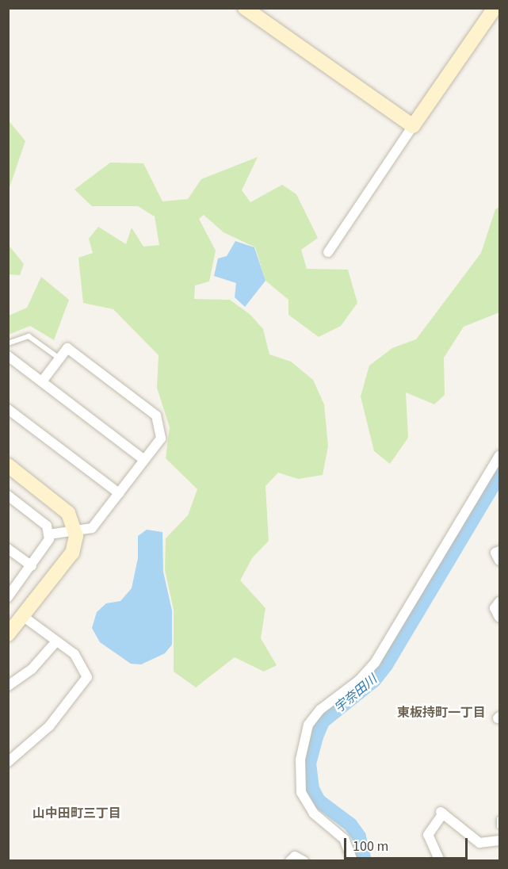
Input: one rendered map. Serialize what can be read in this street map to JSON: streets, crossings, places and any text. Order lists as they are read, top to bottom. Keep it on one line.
{"districts":["東板持町一丁目","山中田町三丁目"],"water":["宇奈田川"],"scale_bar":"100 m"}
